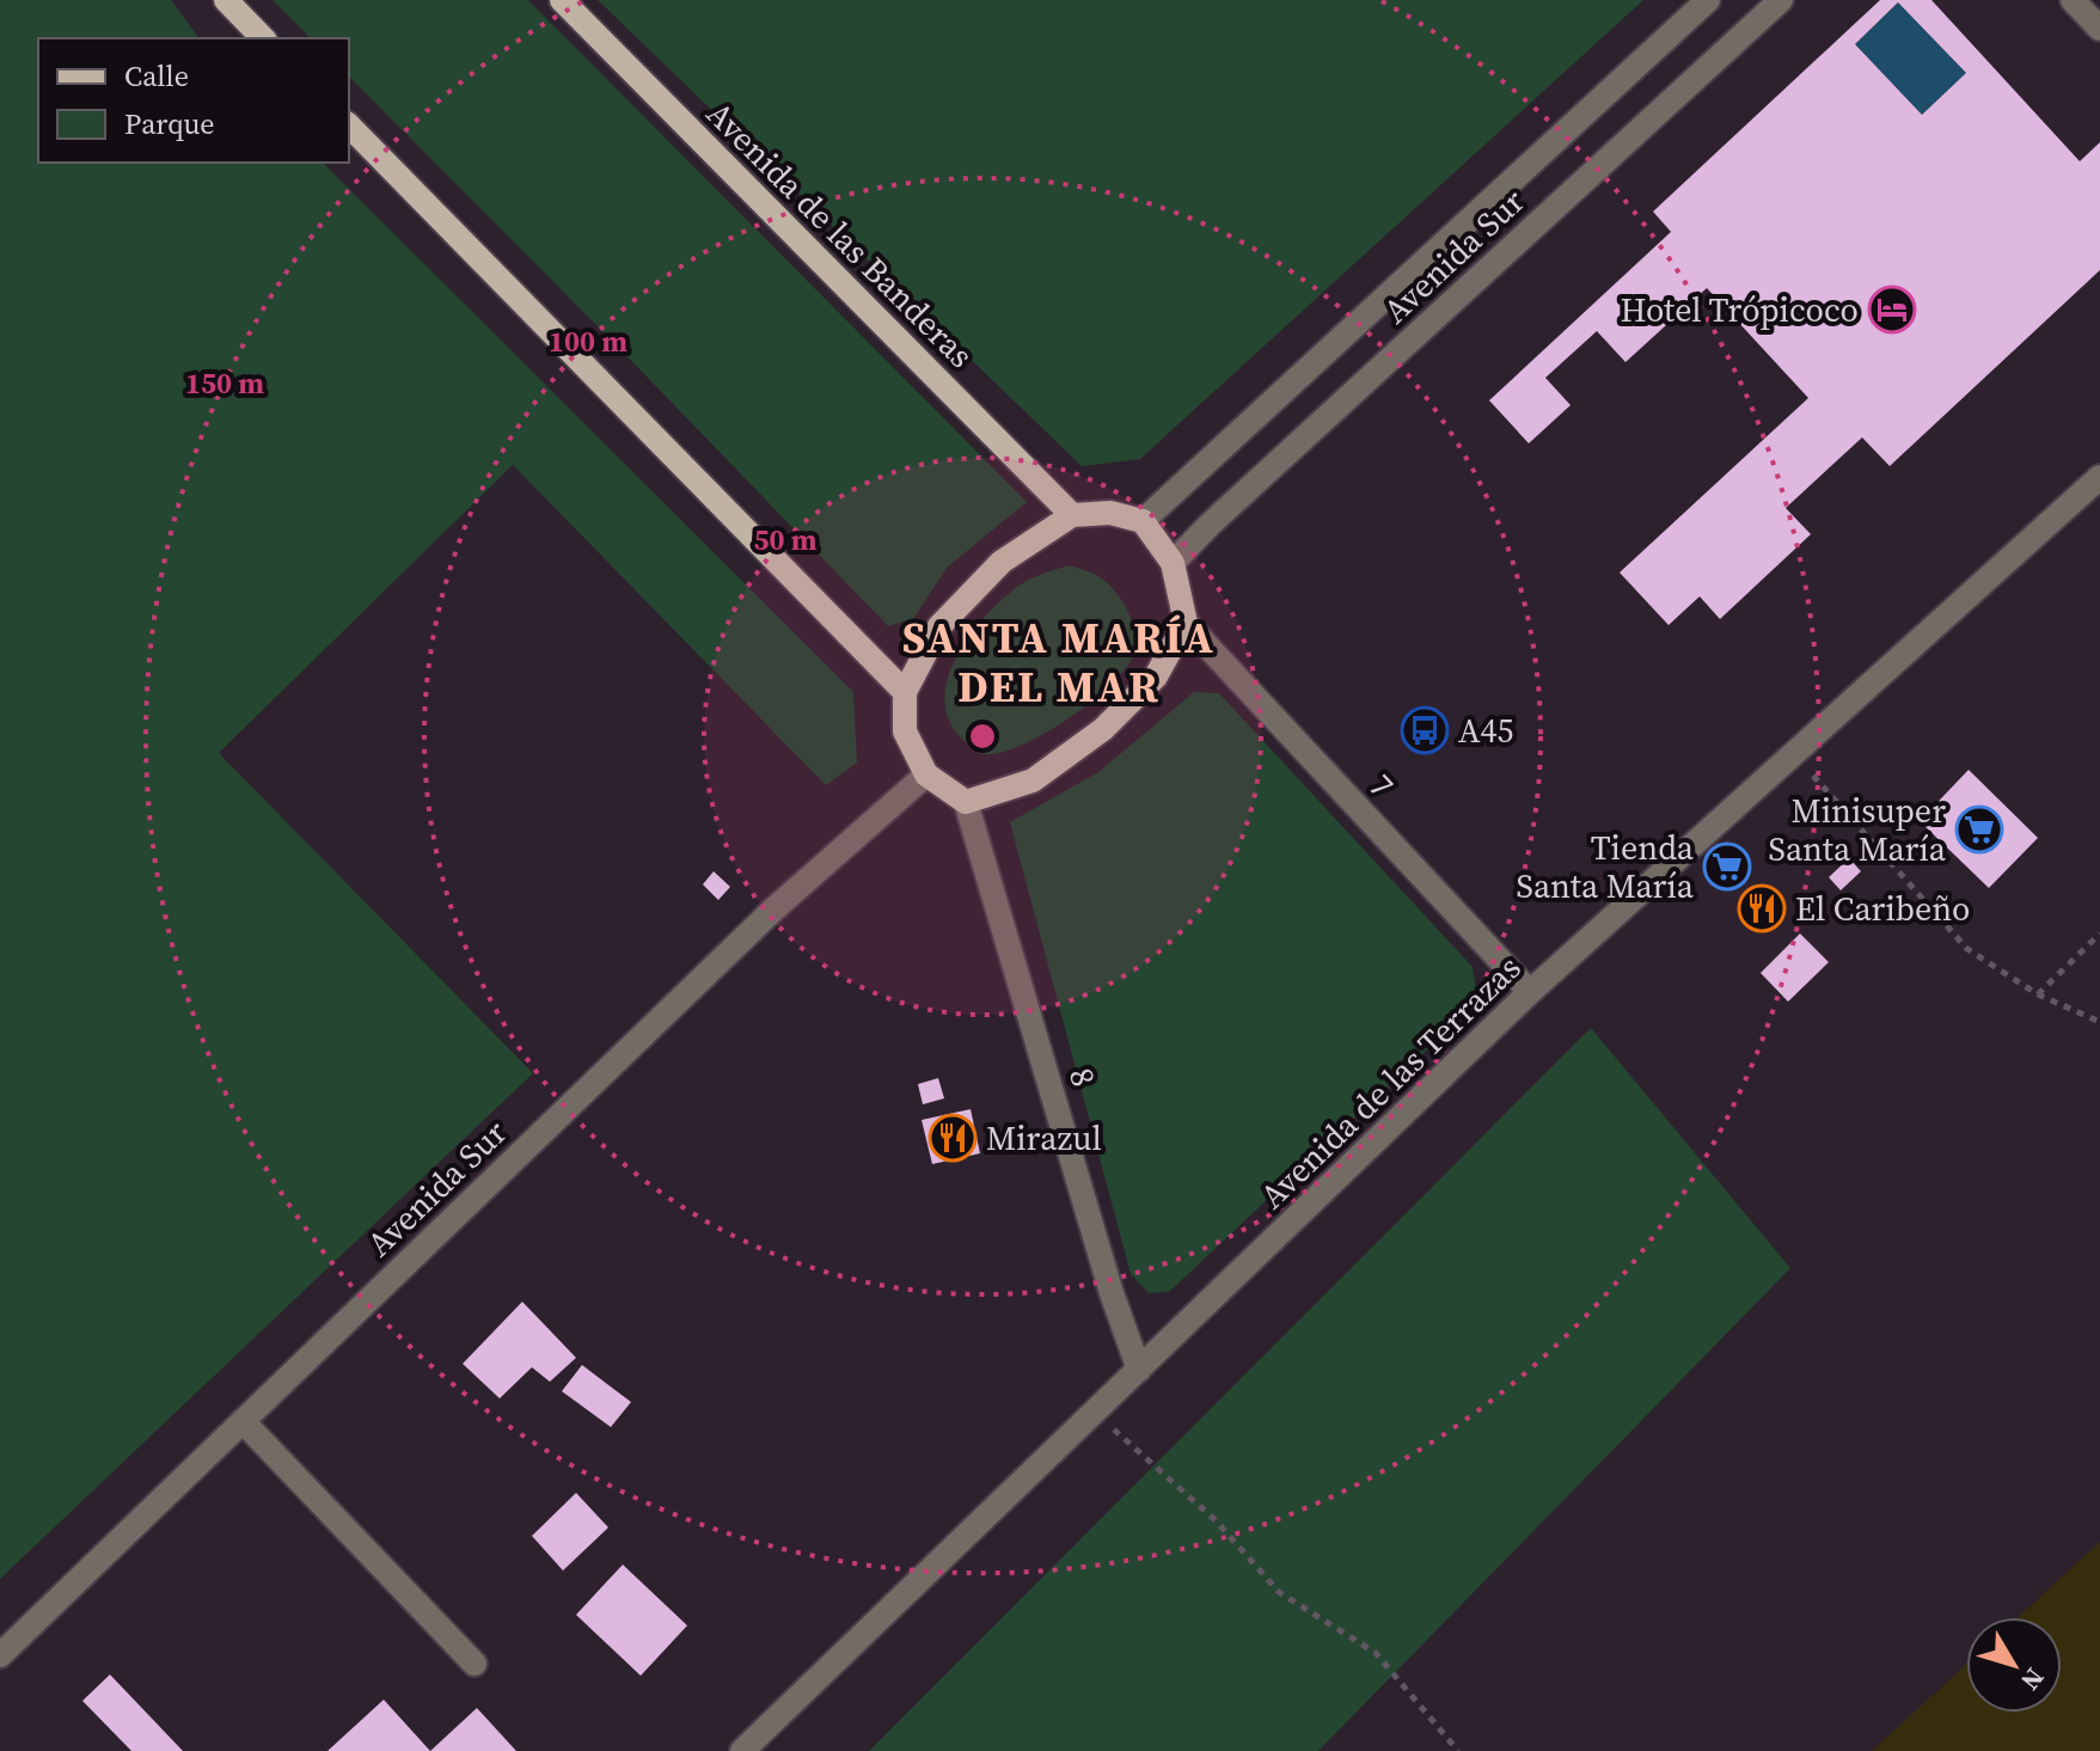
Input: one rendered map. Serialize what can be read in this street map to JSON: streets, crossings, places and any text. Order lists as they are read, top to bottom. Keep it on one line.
{"streets":{"main road":["Avenida de las Banderas"],"street":["Avenida Sur","7","8","Avenida de las Terrazas"]},"crossings":[["Avenida de las Banderas","Avenida Sur"],["Avenida de las Banderas","7"],["Avenida de las Banderas","8"],["Avenida Sur","7"],["Avenida Sur","8"],["7","8"],["7","Avenida de las Terrazas"],["8","Avenida de las Terrazas"]],"districts":["SANTA MARÍA DEL MAR"],"places":{"hotel":["Hotel Trópicoco"],"bus stop":["A45"],"supermarket":["Minisuper Santa María","Tienda Santa María"],"restaurant":["El Caribeño","Mirazul"]},"legend":["Calle","Parque"],"north":"bottom right","rings":["100 m","150 m","50 m"]}
